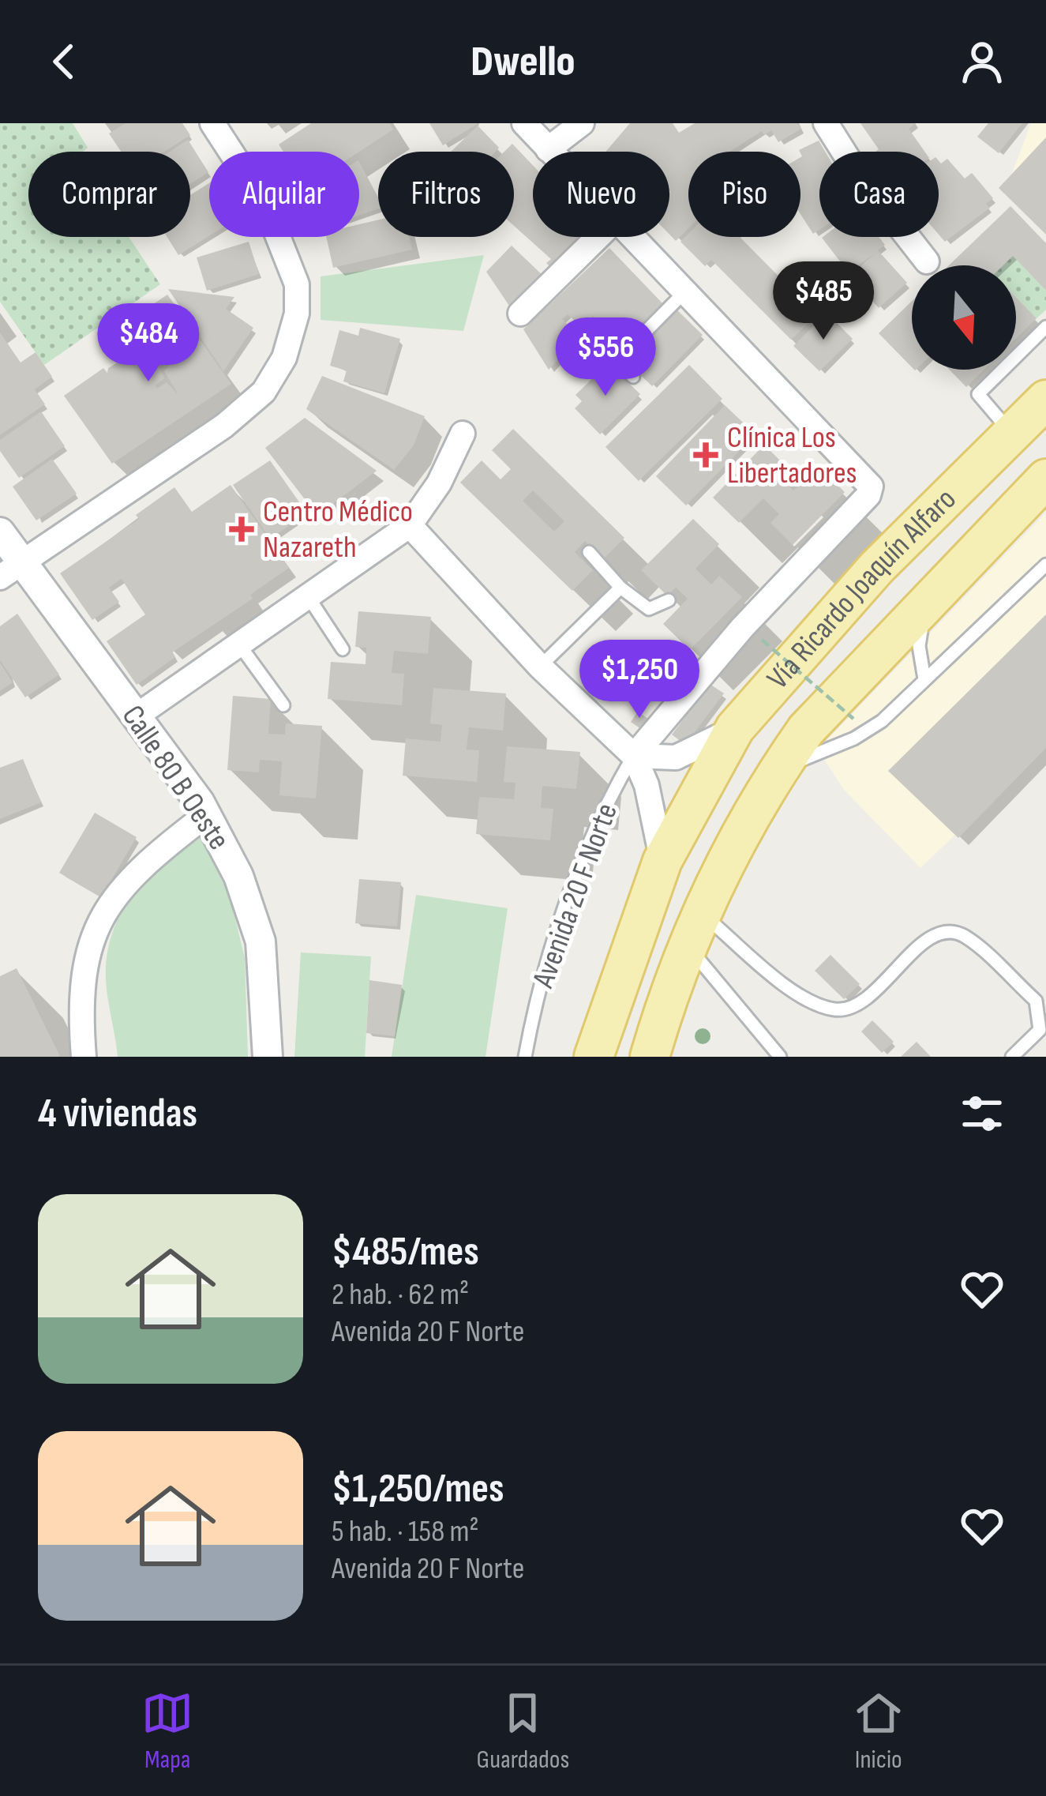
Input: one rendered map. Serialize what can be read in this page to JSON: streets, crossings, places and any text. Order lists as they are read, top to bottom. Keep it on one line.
{"streets":{"main road":["Vía Ricardo Joaquín Alfaro"],"street":["Calle 80 B Oeste","Avenida 20 F Norte"]},"places":{"health":["Clínica Los Libertadores","Centro Médico Nazareth"]},"north":"bottom","page":{"header":"Dwello","chip":["Comprar","Alquilar","Filtros","Nuevo","Piso","Casa"],"price":["$485","$484","$556","$1,250"],"heading":"4 viviendas","list":[{"name":"$485/mes","note":"2 hab. · 62 m² · Avenida 20 F Norte"},{"name":"$1,250/mes","note":"5 hab. · 158 m² · Avenida 20 F Norte"}],"tabs":["Mapa","Guardados","Inicio"]}}
